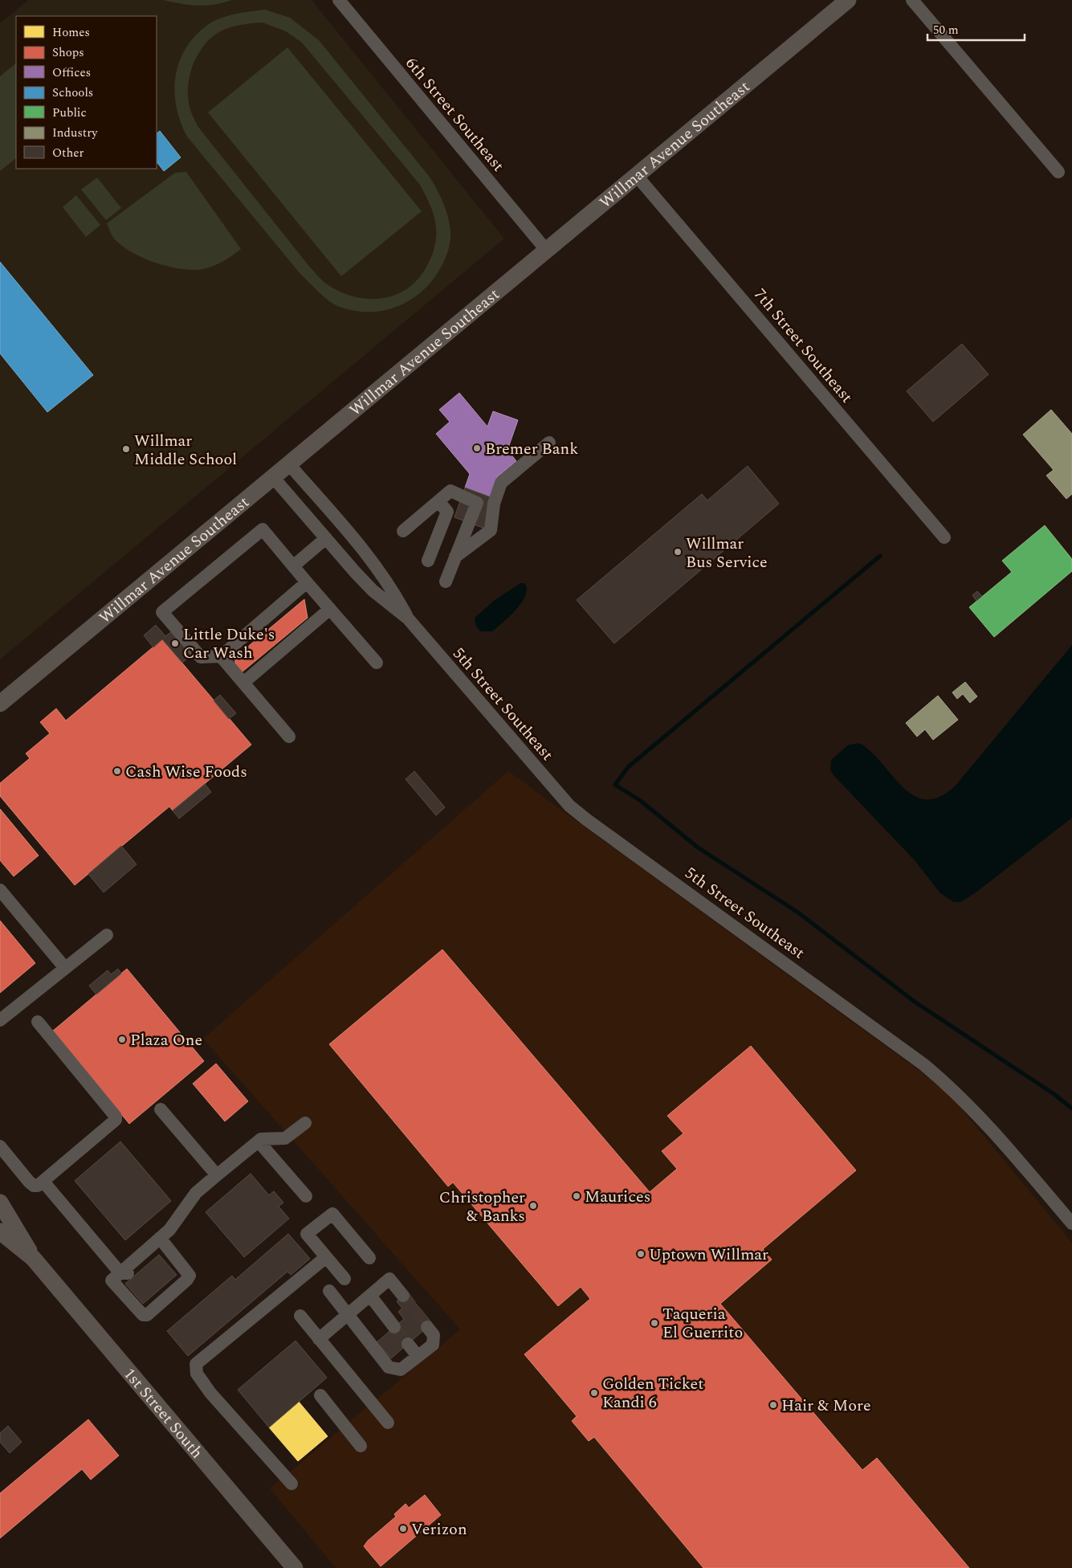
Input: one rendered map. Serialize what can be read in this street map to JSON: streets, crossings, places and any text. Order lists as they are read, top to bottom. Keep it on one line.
{"streets":{"main road":["Willmar Avenue Southeast","1st Street South"],"street":["6th Street Southeast","7th Street Southeast","5th Street Southeast"]},"crossings":[["6th Street Southeast","Willmar Avenue Southeast"],["Willmar Avenue Southeast","7th Street Southeast"],["Willmar Avenue Southeast","5th Street Southeast"]],"places":["Bremer Bank","Willmar Middle School","Willmar Bus Service","Little Duke's Car Wash","Cash Wise Foods","Plaza One","Maurices","Christopher & Banks","Uptown Willmar","Taqueria El Guerrito","Golden Ticket Kandi 6","Hair & More","Verizon"],"legend":["Homes","Shops","Offices","Schools","Public","Industry","Other"],"scale_bar":"50 m"}
